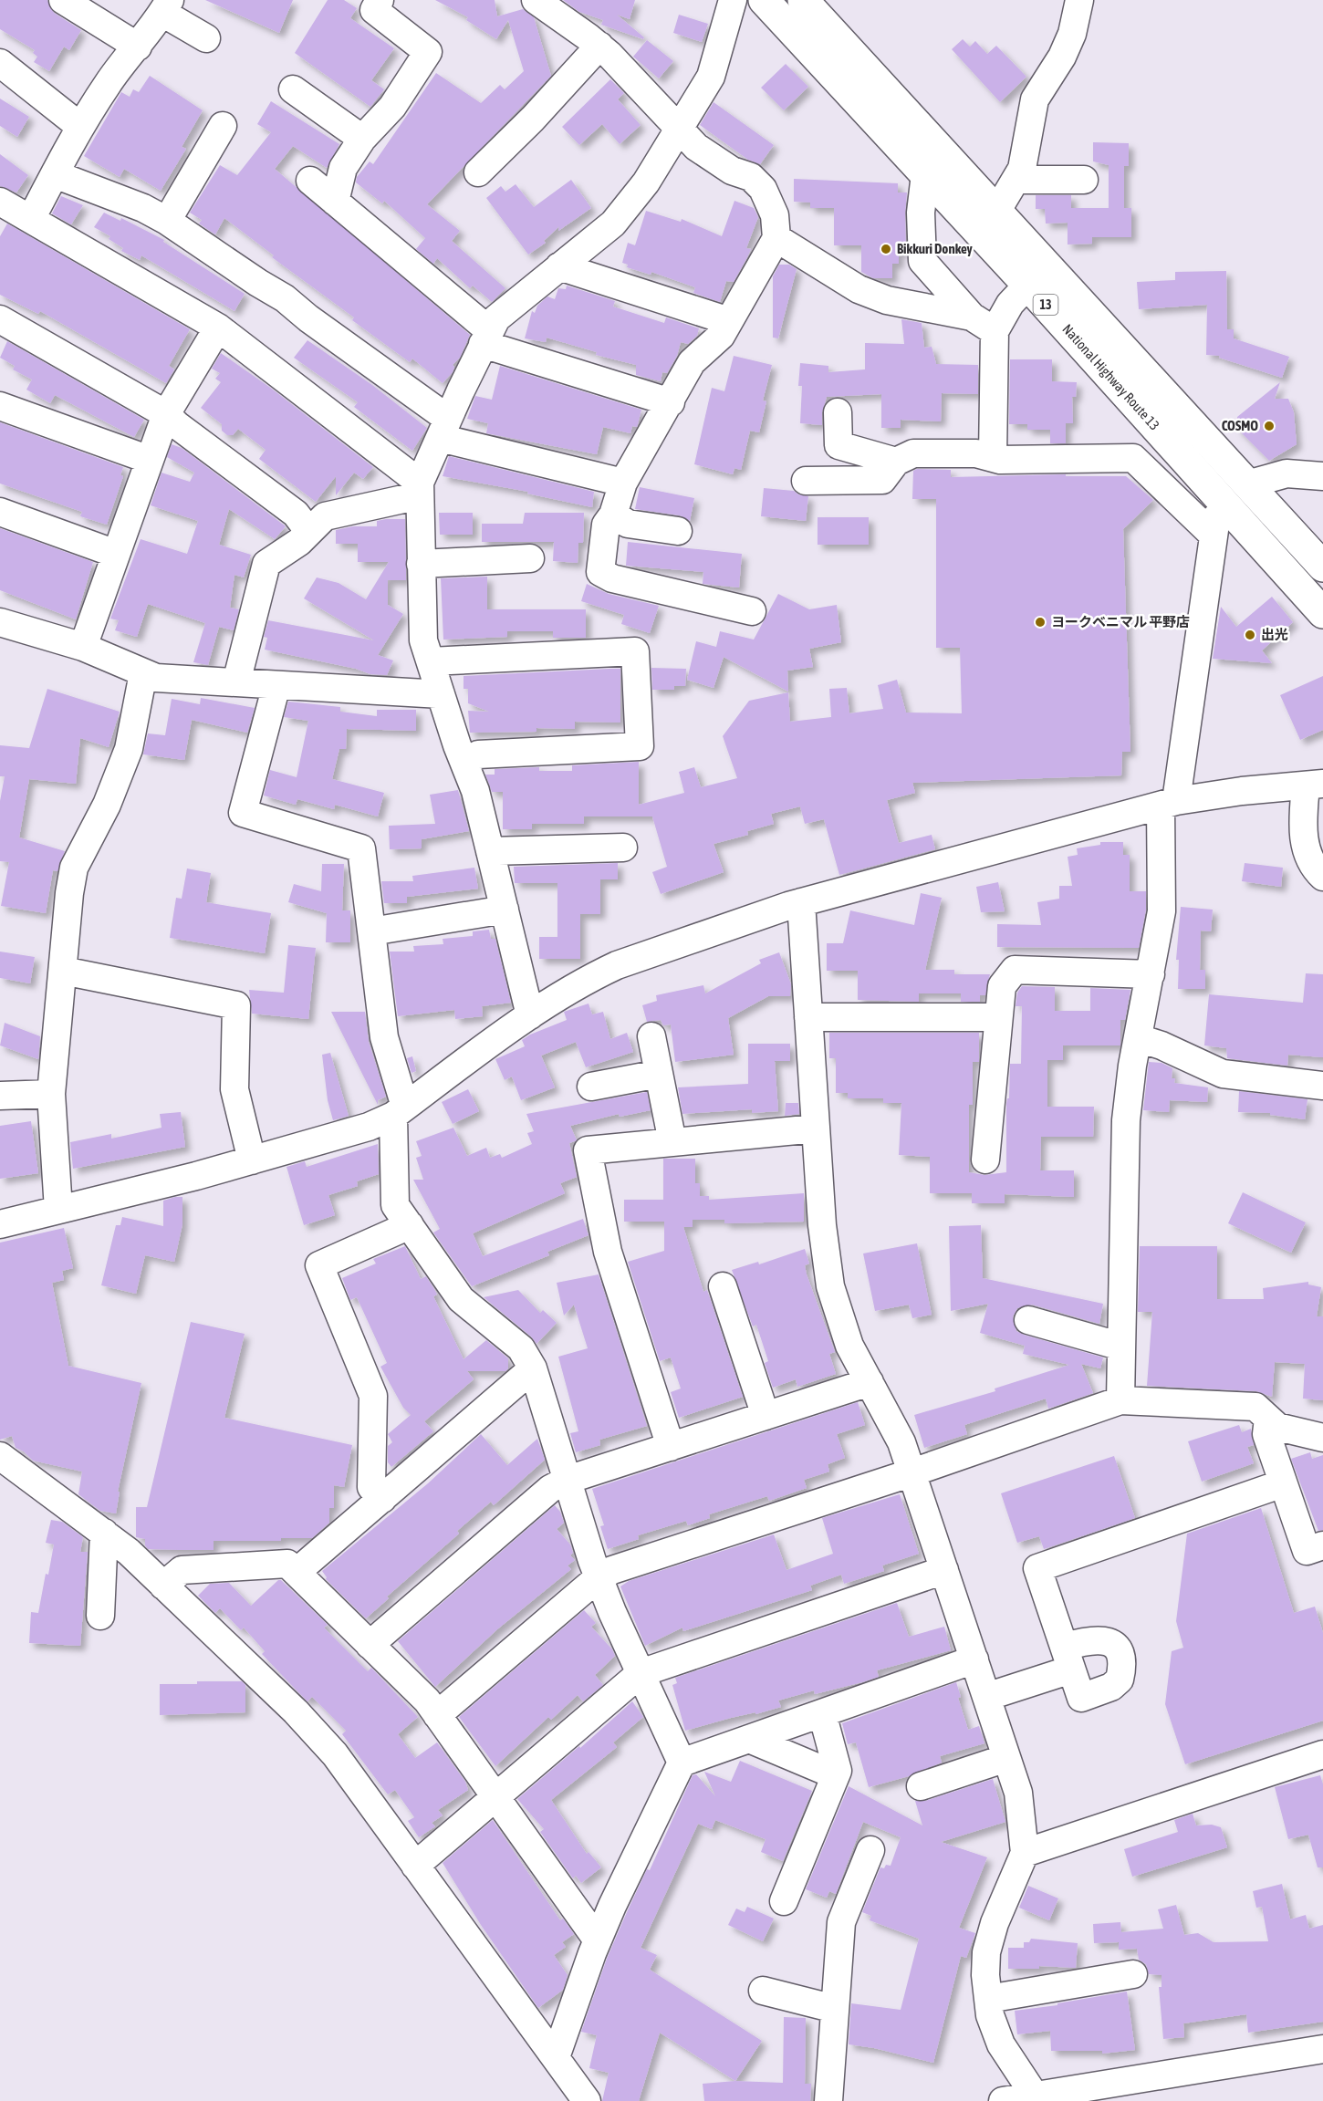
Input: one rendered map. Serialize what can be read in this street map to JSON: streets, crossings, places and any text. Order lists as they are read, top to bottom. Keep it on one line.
{"streets":{"highway":["13","National Highway Route 13"]},"places":["Bikkuri Donkey","COSMO","ヨークベニマル 平野店","出光"]}
